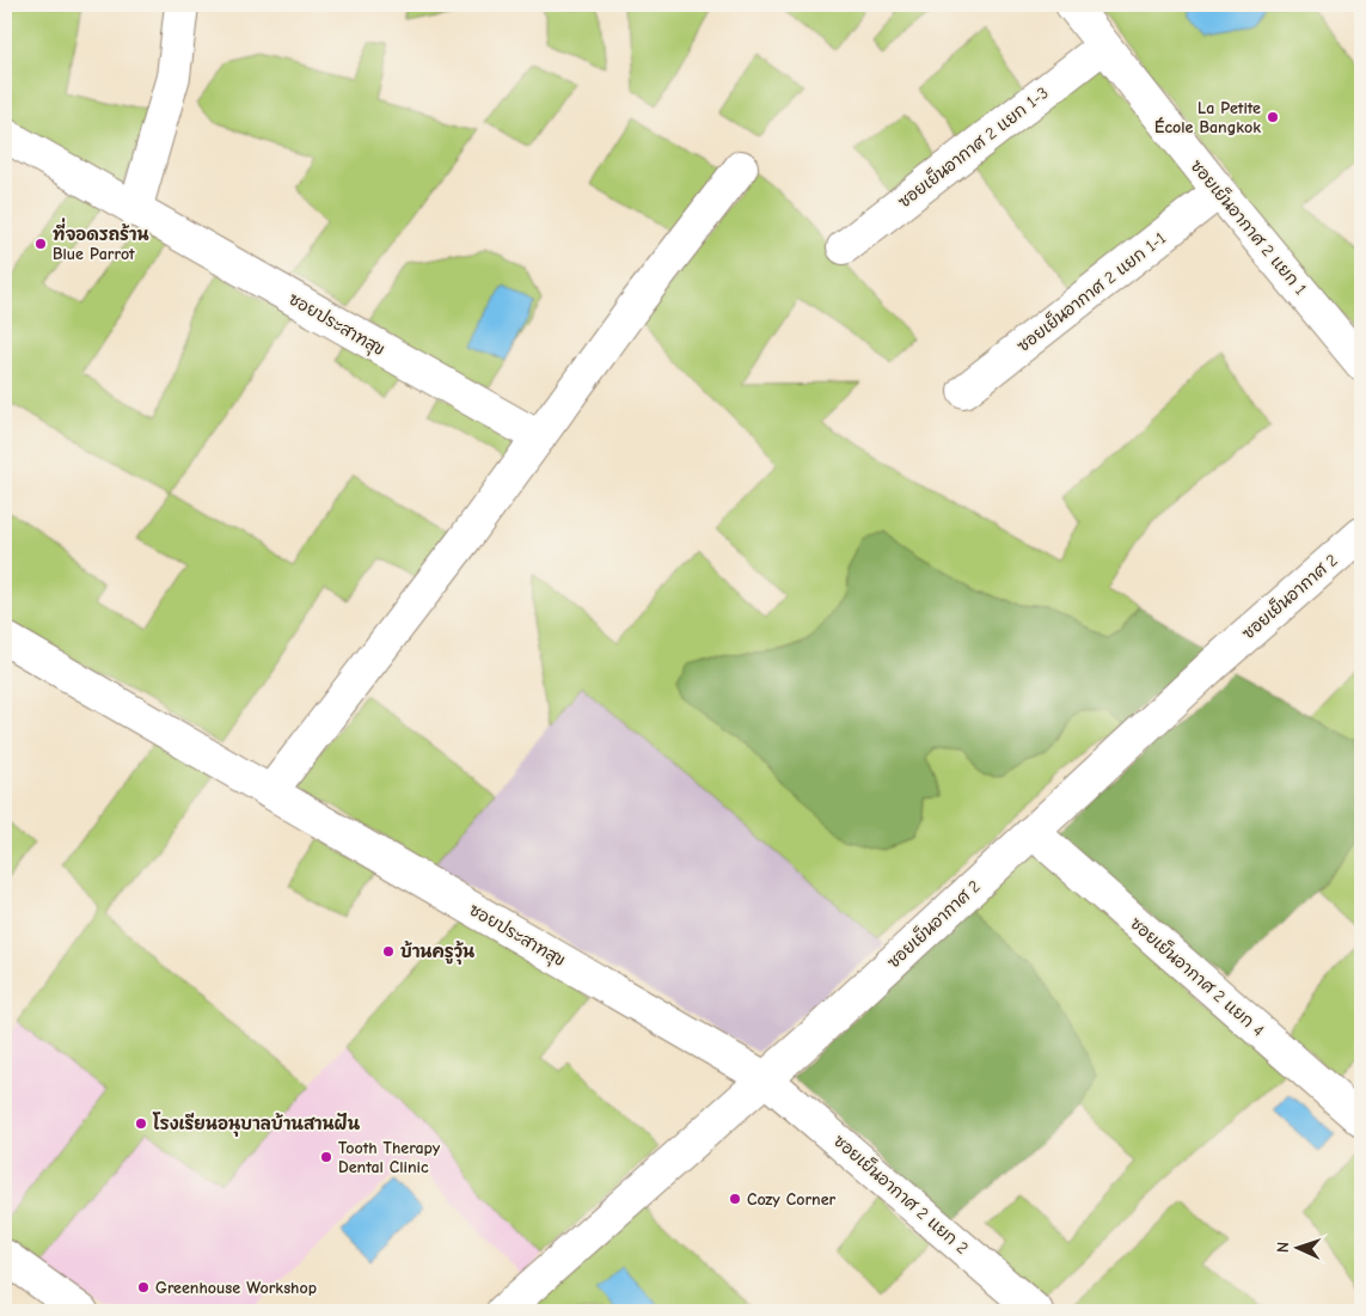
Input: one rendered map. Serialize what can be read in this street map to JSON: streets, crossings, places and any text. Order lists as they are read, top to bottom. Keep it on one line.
{"streets":{"street":["ซอยเย็นอากาศ 2 แยก 1-3","ซอยเย็นอากาศ 2 แยก 1","ซอยเย็นอากาศ 2 แยก 1-1","ซอยประสาทสุข","ซอยเย็นอากาศ 2","ซอยเย็นอากาศ 2 แยก 4","ซอยเย็นอากาศ 2 แยก 2"]},"crossings":[["ซอยเย็นอากาศ 2 แยก 1-3","ซอยเย็นอากาศ 2 แยก 1"],["ซอยเย็นอากาศ 2 แยก 1","ซอยเย็นอากาศ 2 แยก 1-1"],["ซอยประสาทสุข","ซอยเย็นอากาศ 2"],["ซอยประสาทสุข","ซอยเย็นอากาศ 2 แยก 2"],["ซอยเย็นอากาศ 2","ซอยเย็นอากาศ 2 แยก 4"],["ซอยเย็นอากาศ 2","ซอยเย็นอากาศ 2 แยก 2"]],"places":["La Petite École Bangkok","ที่จอดรถร้าน Blue Parrot","บ้านครูวุ้น","โรงเรียนอนุบาลบ้านสานฝัน","Tooth Therapy Dental Clinic","Cozy Corner","Greenhouse Workshop"],"north":"left"}
